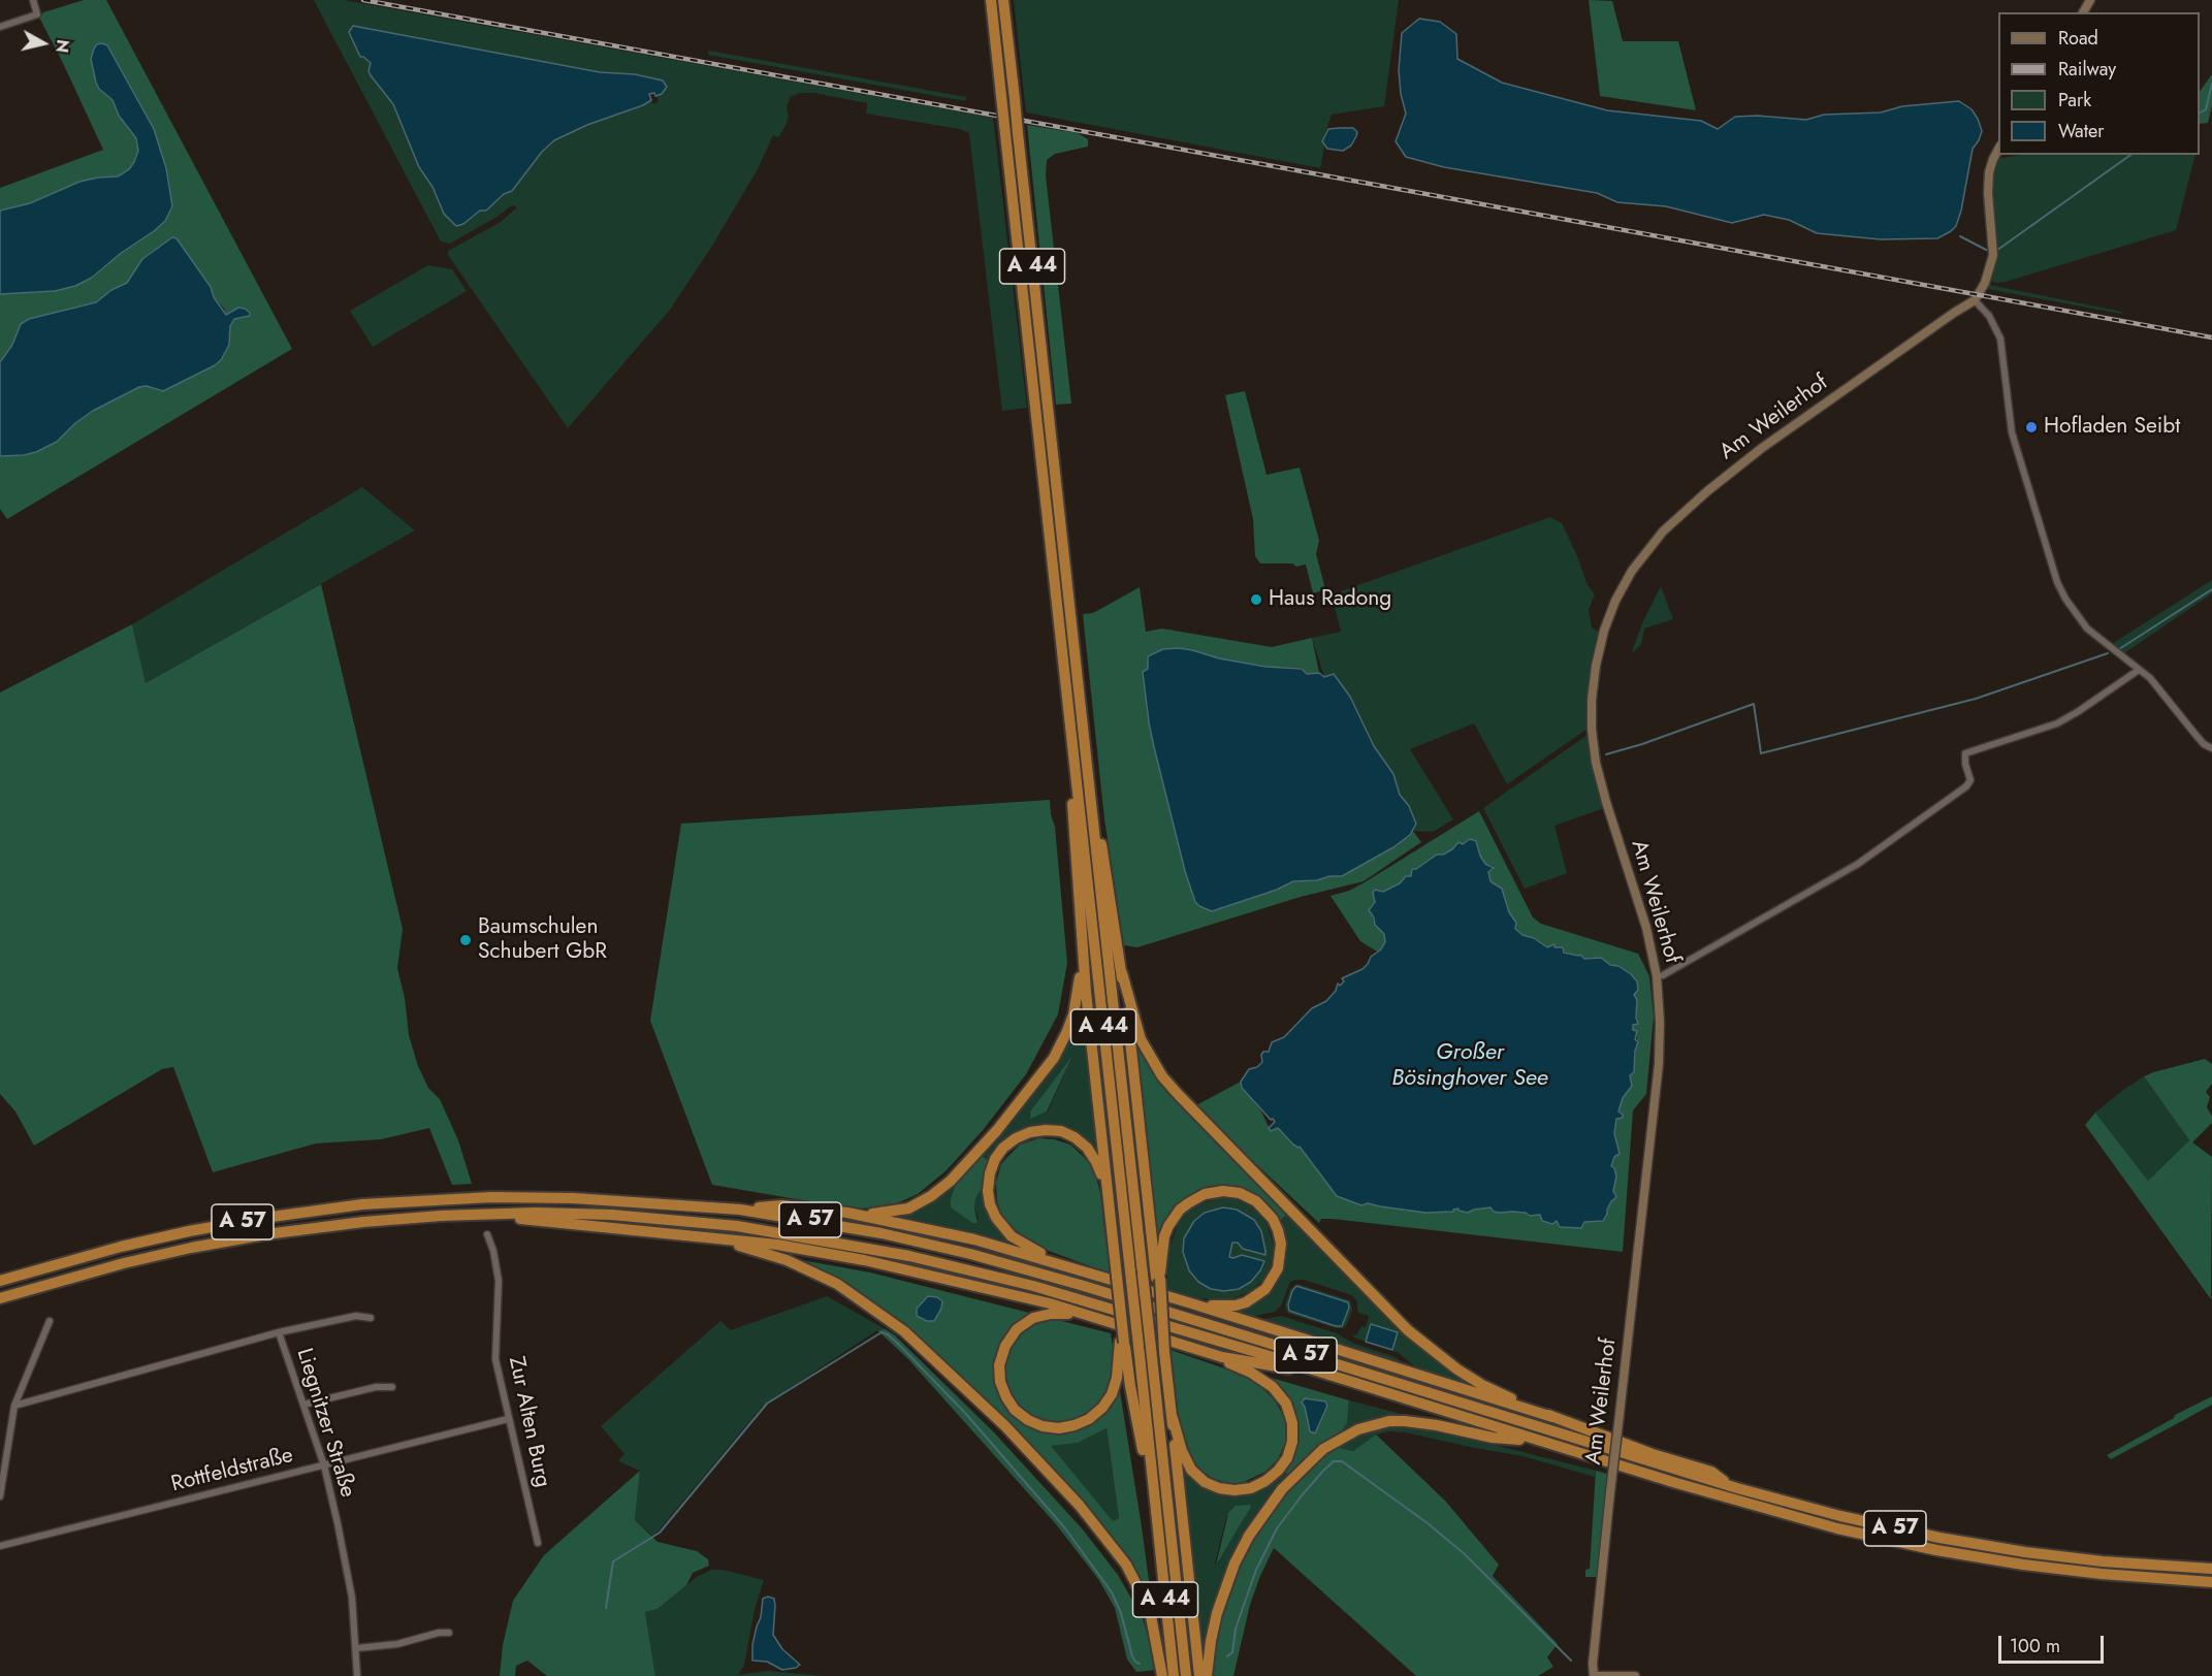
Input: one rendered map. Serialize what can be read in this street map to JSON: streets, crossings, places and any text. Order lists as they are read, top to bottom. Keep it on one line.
{"streets":{"highway":["A 44","A 57"],"street":["Am Weilerhof","Zur Alten Burg","Liegnitzer Straße","Rottfeldstraße"]},"crossings":[["Zur Alten Burg","Rottfeldstraße"],["Liegnitzer Straße","Rottfeldstraße"]],"water":["Großer Bösinghover See"],"places":["Hofladen Seibt","Haus Radong","Baumschulen Schubert GbR"],"legend":["Road","Railway","Park","Water"],"scale_bar":"100 m","north":"right"}
